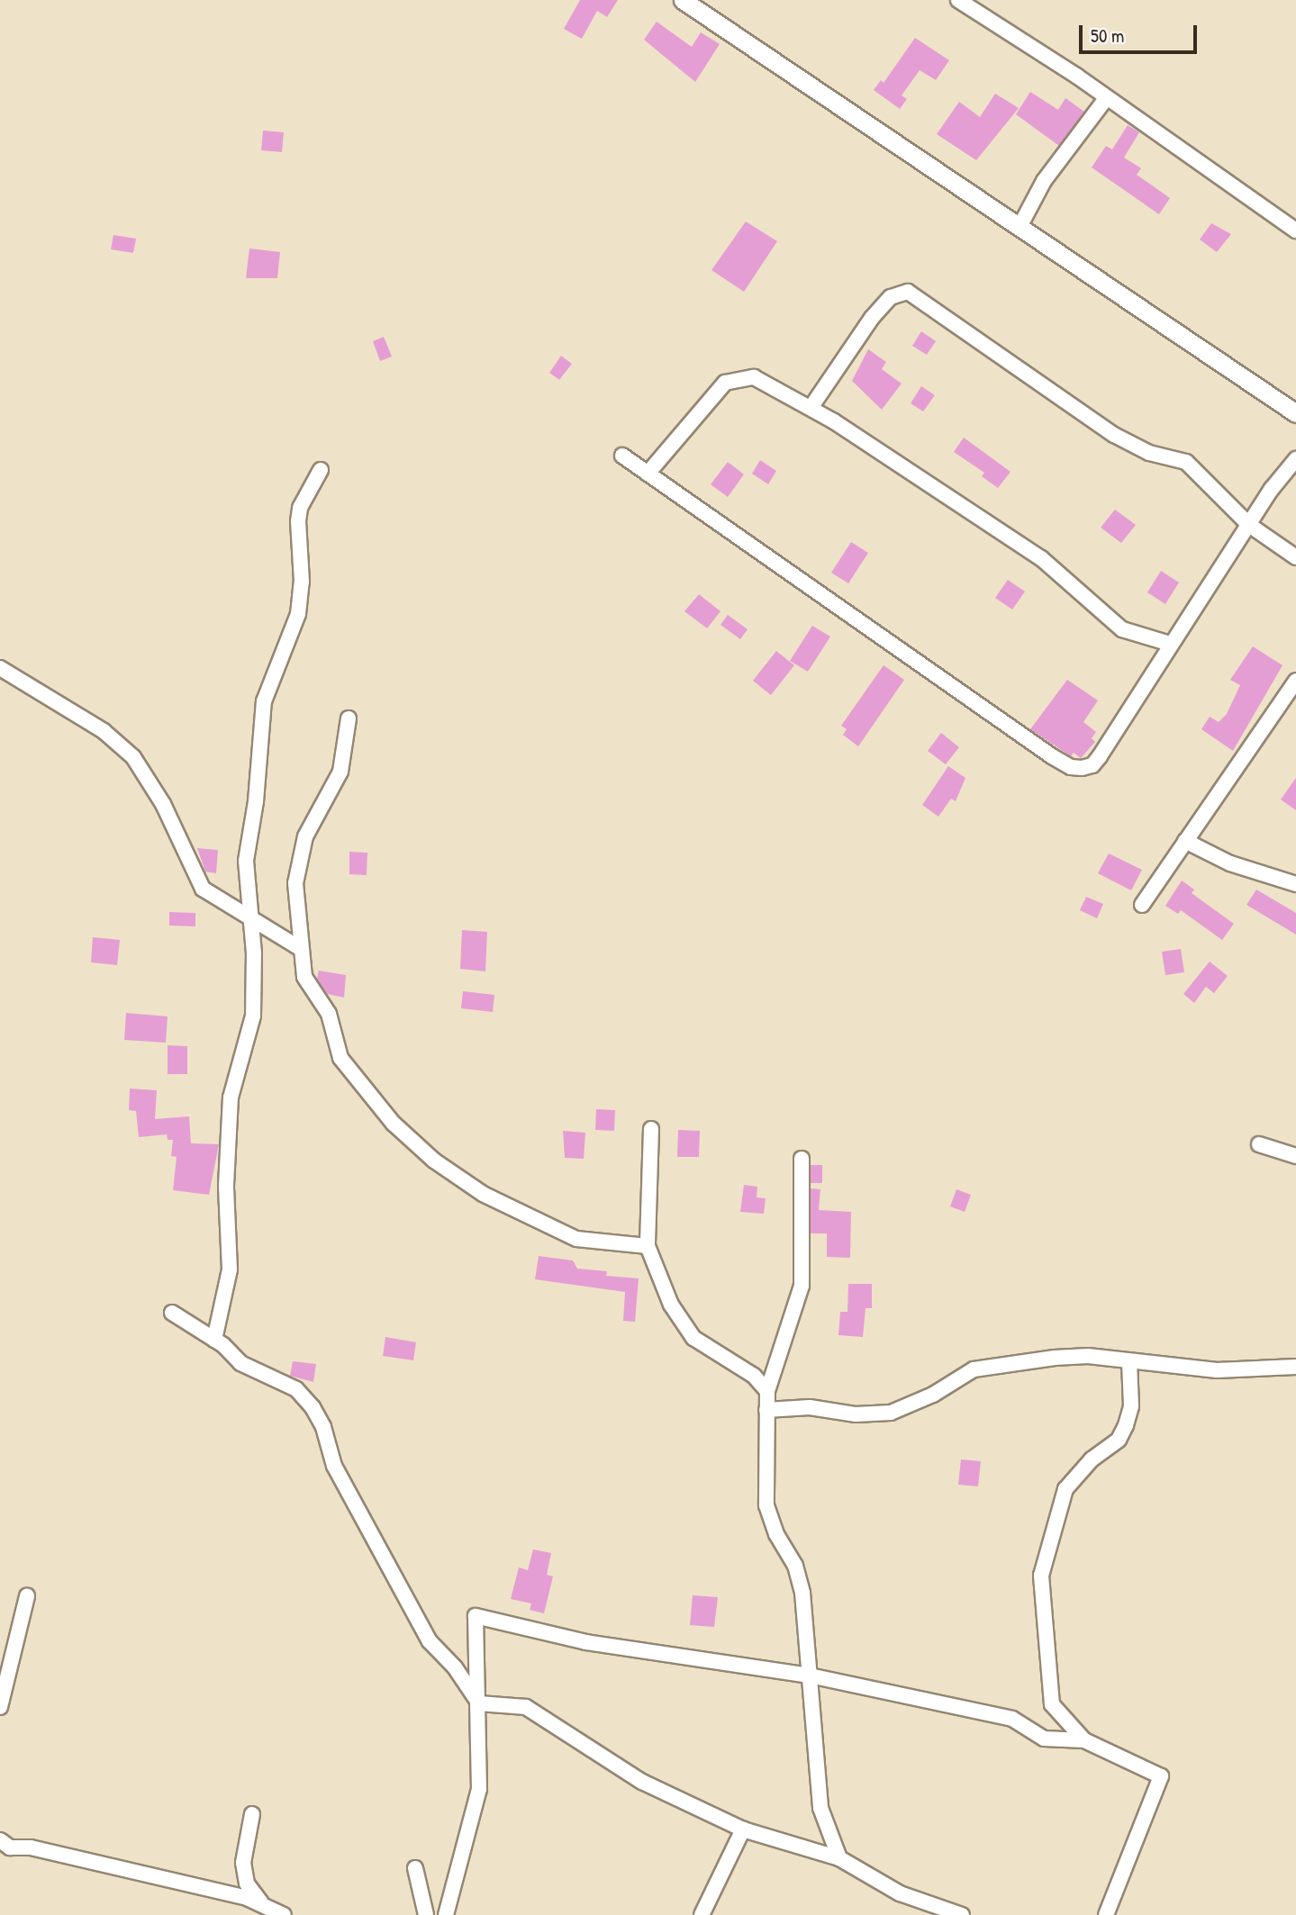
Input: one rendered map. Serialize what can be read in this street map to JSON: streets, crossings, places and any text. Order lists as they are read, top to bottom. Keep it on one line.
{"scale_bar":"50 m"}
